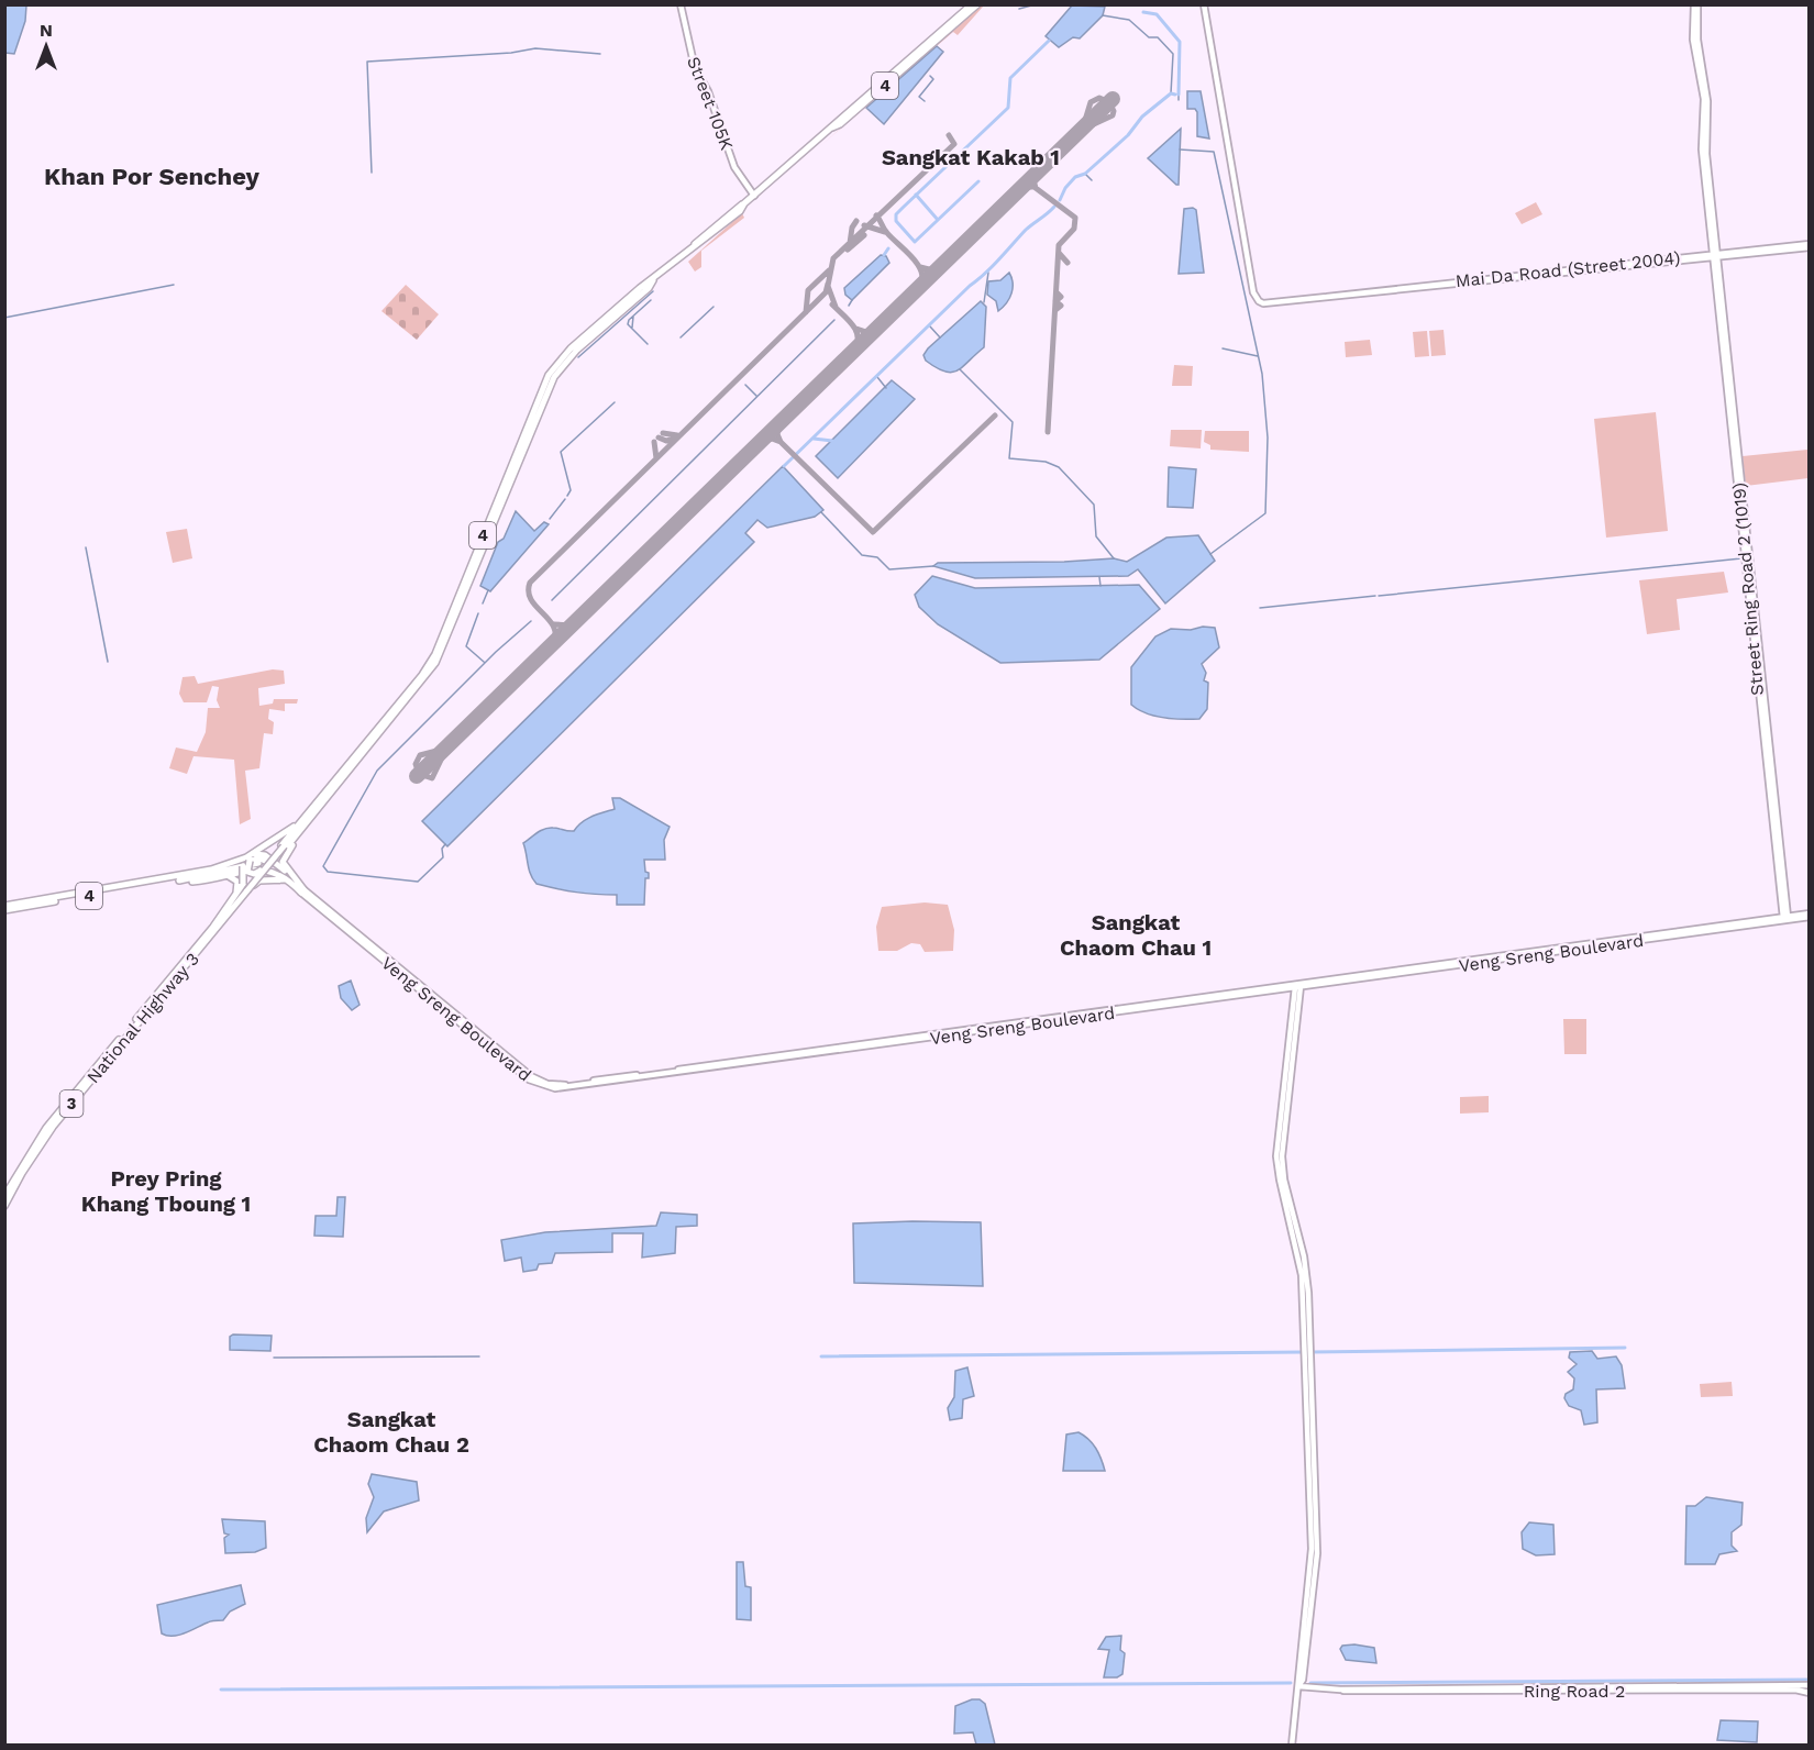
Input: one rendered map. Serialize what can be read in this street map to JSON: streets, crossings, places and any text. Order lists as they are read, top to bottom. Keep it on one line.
{"streets":{"highway":["4","National Highway 3","3"],"main road":["Street 105K","Mai Da Road (Street 2004)","Street Ring Road 2 (1019)","Veng Sreng Boulevard","Ring Road 2"]},"crossings":[["4","Street 105K"],["Mai Da Road (Street 2004)","Street Ring Road 2 (1019)"],["Street Ring Road 2 (1019)","Veng Sreng Boulevard"]],"districts":["Sangkat Kakab 1","Khan Por Senchey","Sangkat Chaom Chau 1","Prey Pring Khang Tboung 1","Sangkat Chaom Chau 2"],"north":"top"}
